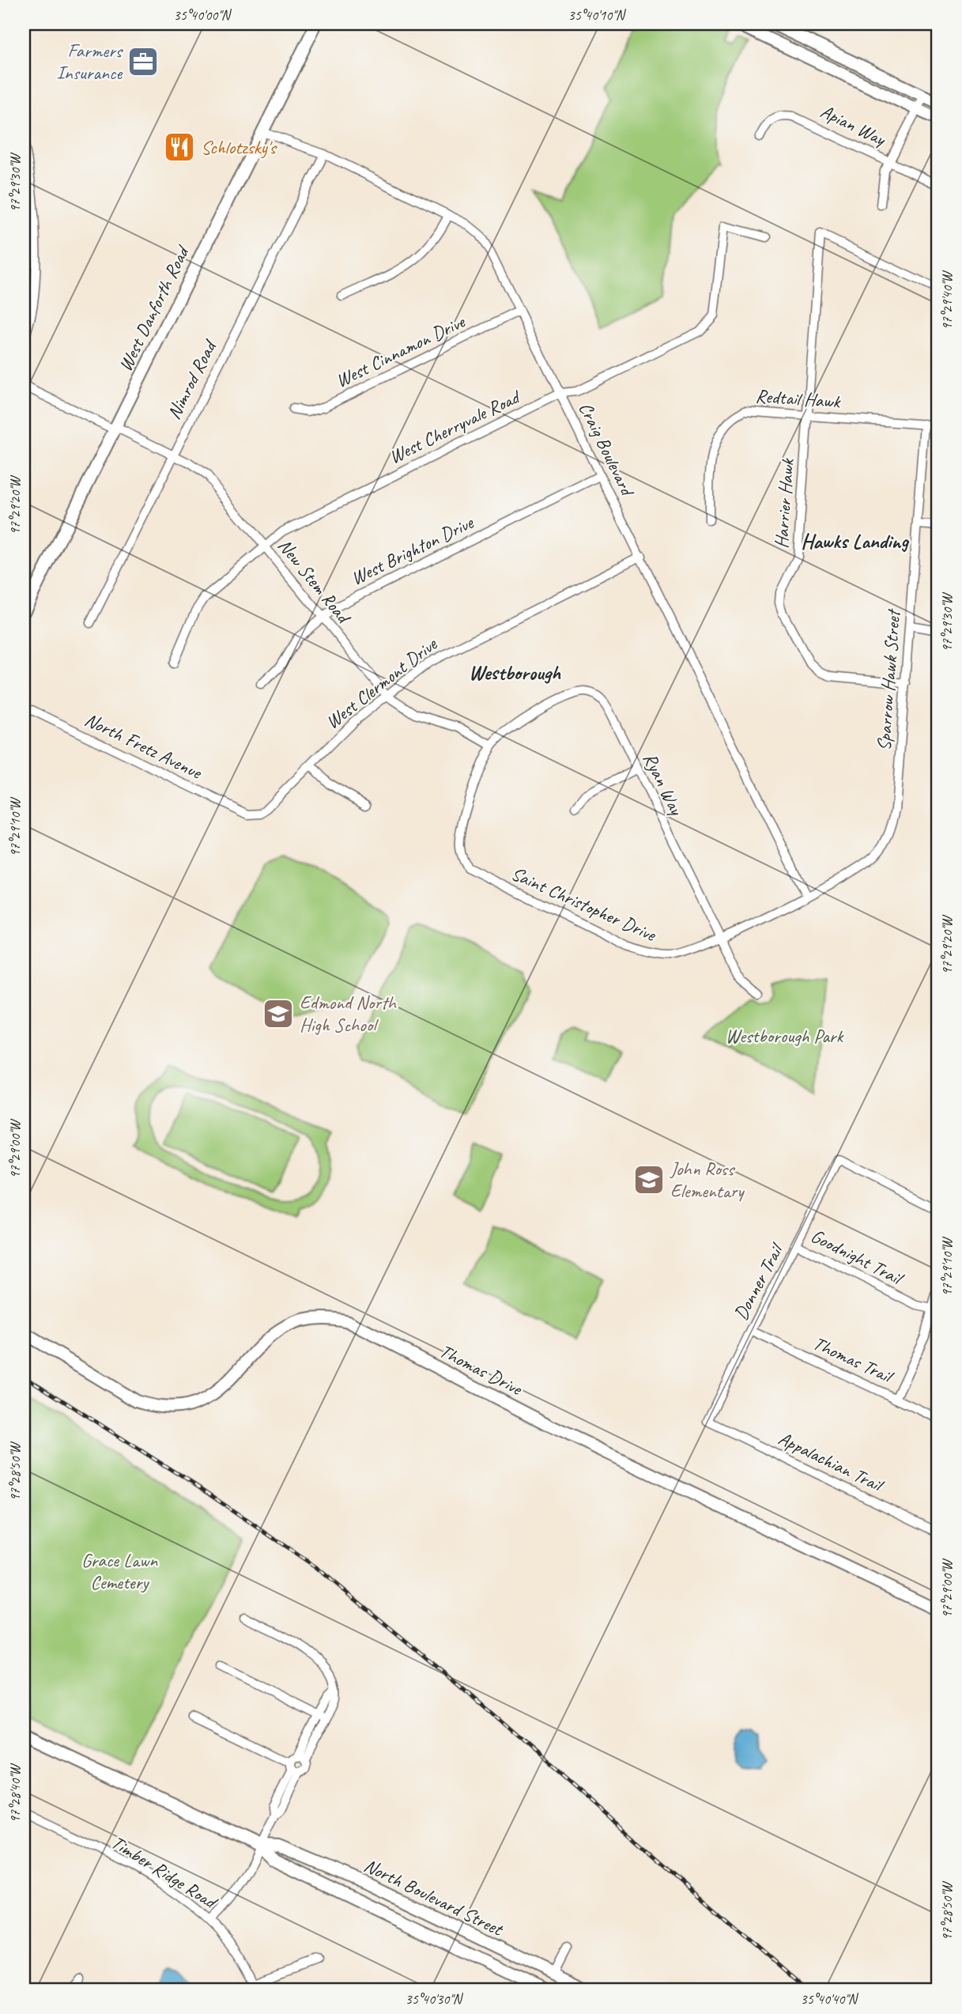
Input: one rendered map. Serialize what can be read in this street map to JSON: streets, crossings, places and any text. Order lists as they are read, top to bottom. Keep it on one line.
{"streets":{"main road":["West Danforth Road","Thomas Drive","North Boulevard Street"],"street":["Apian Way","West Cinnamon Drive","Nimrod Road","Redtail Hawk","West Cherryvale Road","Craig Boulevard","Harrier Hawk","West Brighton Drive","New Stem Road","Sparrow Hawk Street","West Clermont Drive","North Fretz Avenue","Ryan Way","Saint Christopher Drive","Goodnight Trail","Donner Trail","Thomas Trail","Appalachian Trail","Timber Ridge Road"]},"crossings":[["West Danforth Road","Craig Boulevard"],["West Danforth Road","New Stem Road"],["West Cinnamon Drive","Craig Boulevard"],["Nimrod Road","Craig Boulevard"],["Nimrod Road","New Stem Road"],["Redtail Hawk","Harrier Hawk"],["Redtail Hawk","Sparrow Hawk Street"],["West Cherryvale Road","Craig Boulevard"],["West Cherryvale Road","New Stem Road"],["Craig Boulevard","West Brighton Drive"],["Craig Boulevard","Sparrow Hawk Street"],["Craig Boulevard","West Clermont Drive"],["Craig Boulevard","Saint Christopher Drive"],["Harrier Hawk","Sparrow Hawk Street"],["West Brighton Drive","New Stem Road"],["New Stem Road","West Clermont Drive"],["New Stem Road","Ryan Way"],["New Stem Road","Saint Christopher Drive"],["Sparrow Hawk Street","Saint Christopher Drive"],["West Clermont Drive","North Fretz Avenue"],["Ryan Way","Saint Christopher Drive"],["Goodnight Trail","Donner Trail"],["Donner Trail","Thomas Trail"],["Donner Trail","Appalachian Trail"]],"districts":["Hawks Landing","Westborough"],"parks":["Westborough Park","Grace Lawn Cemetery"],"places":{"office":["Farmers Insurance"],"restaurant":["Schlotzsky's"],"school or university":["Edmond North High School","John Ross Elementary"]},"coordinates":["35°40'00\"N","35°40'10\"N","97°29'30\"W","97°29'40\"W","97°29'20\"W","97°29'10\"W","97°29'00\"W","97°28'50\"W","97°28'40\"W","35°40'30\"N","35°40'40\"N"]}
